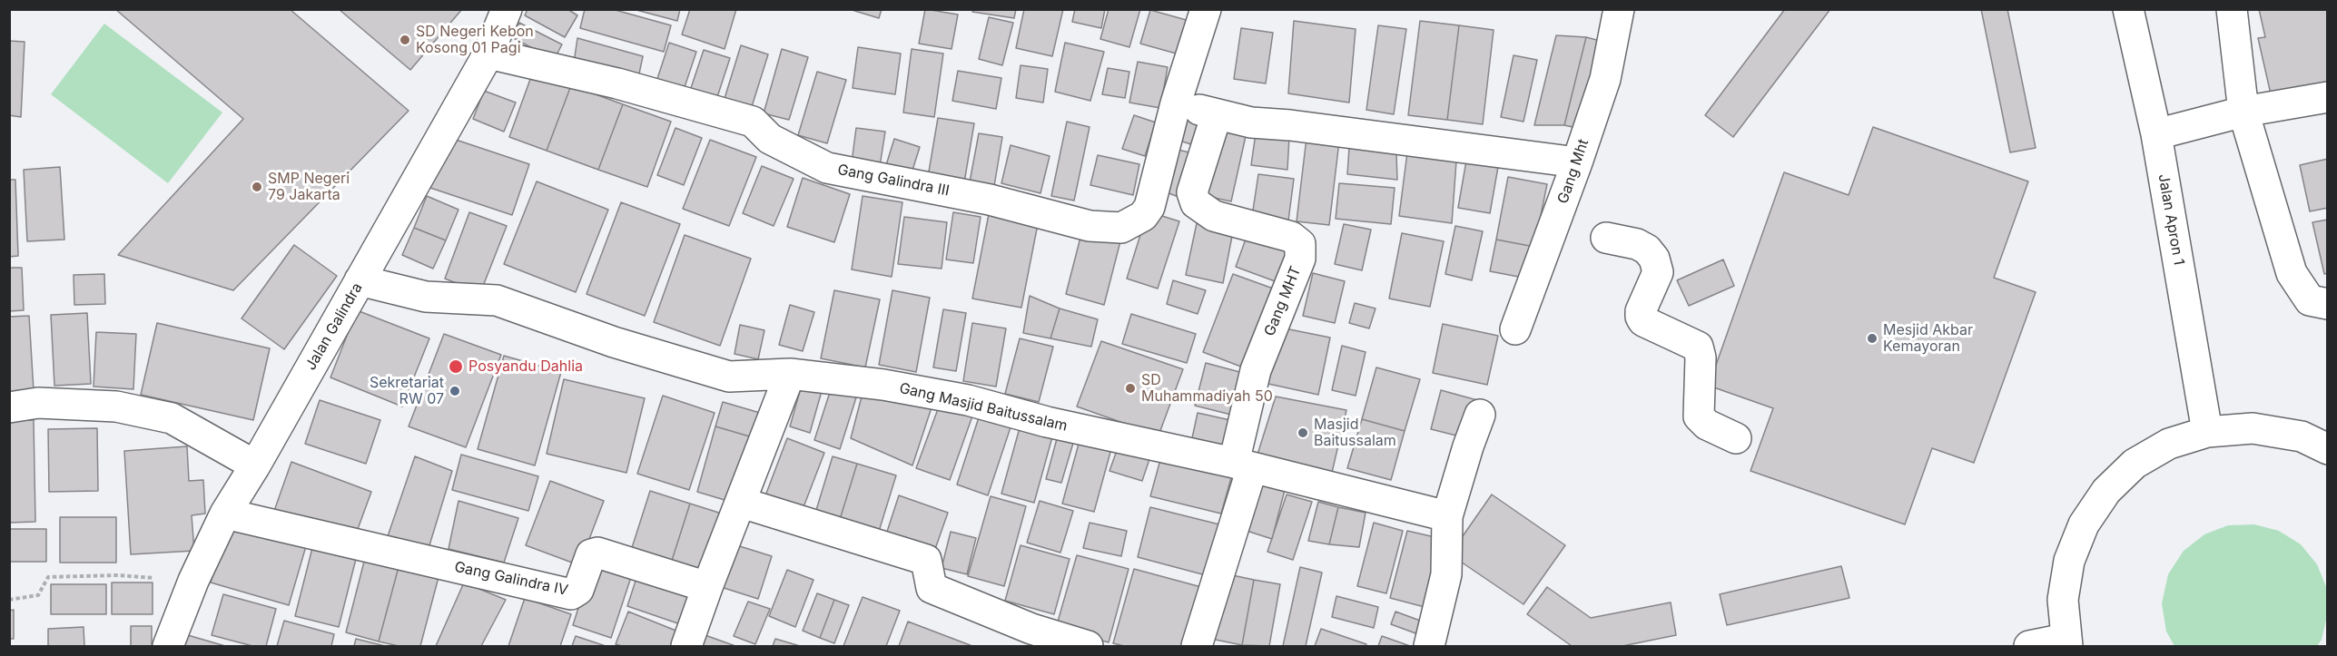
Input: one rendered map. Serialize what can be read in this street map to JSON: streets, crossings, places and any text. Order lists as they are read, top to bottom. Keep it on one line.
{"streets":{"street":["Gang Mht","Gang Galindra III","Jalan Apron 1","Gang MHT","Jalan Galindra","Gang Masjid Baitussalam","Gang Galindra IV"]},"crossings":[["Gang Mht","Gang MHT"],["Gang Galindra III","Gang MHT"],["Gang Galindra III","Jalan Galindra"],["Gang MHT","Gang Masjid Baitussalam"],["Jalan Galindra","Gang Masjid Baitussalam"],["Jalan Galindra","Gang Galindra IV"]],"places":["SD Negeri Kebon Kosong 01 Pagi","SMP Negeri 79 Jakarta","Mesjid Akbar Kemayoran","Posyandu Dahlia","SD Muhammadiyah 50","Sekretariat RW 07","Masjid Baitussalam"]}
